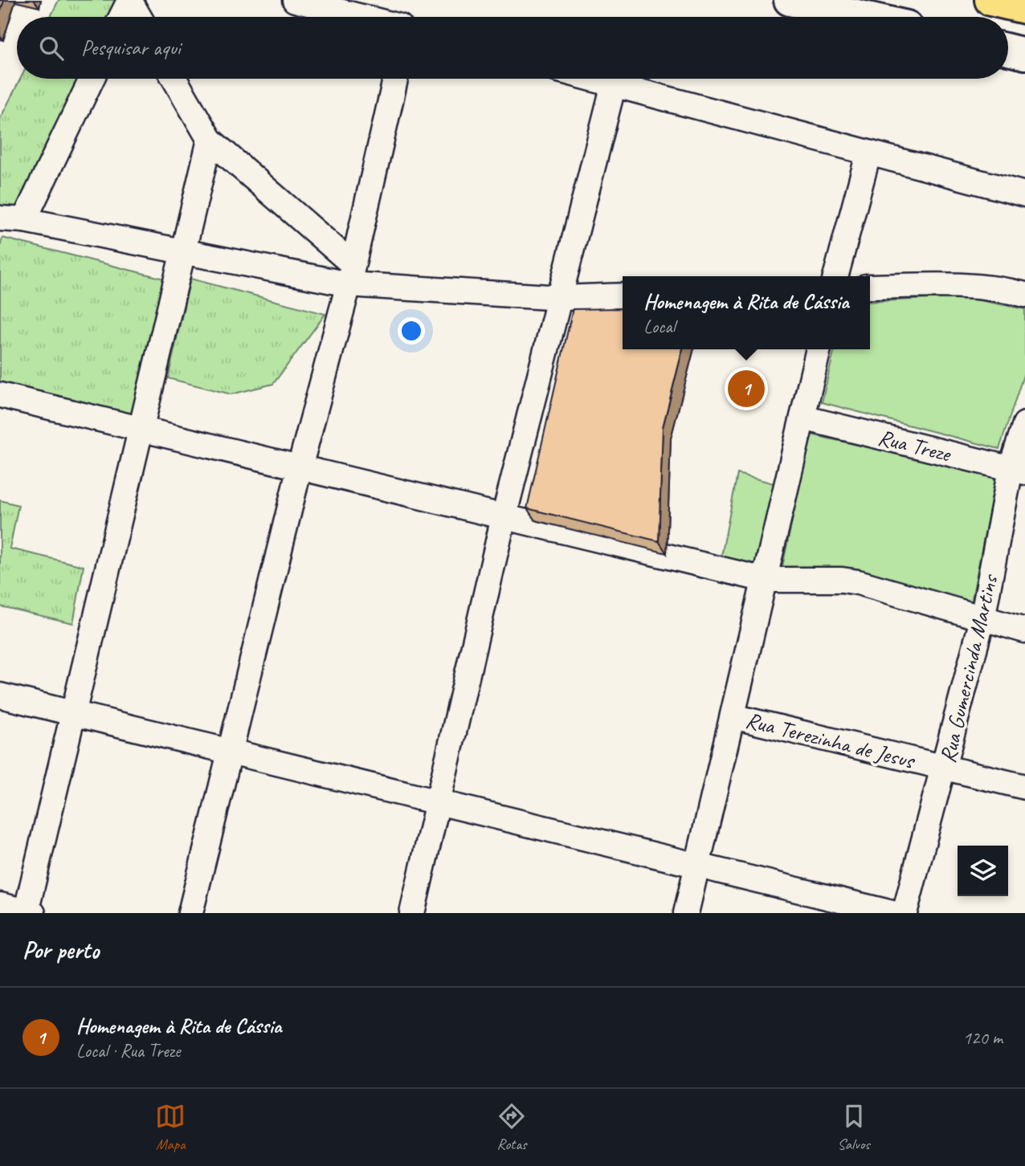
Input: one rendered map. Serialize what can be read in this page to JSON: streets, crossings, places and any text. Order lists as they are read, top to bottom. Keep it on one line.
{"streets":{"street":["Rua Treze","Rua Gumercinda Martins","Rua Terezinha de Jesus"]},"crossings":[["Rua Treze","Rua Gumercinda Martins"],["Rua Gumercinda Martins","Rua Terezinha de Jesus"]],"page":{"search":"Pesquisar aqui","popup":["Homenagem à Rita de Cássia","Local"],"pins":"1","heading":"Por perto","list":[{"mark":"1","name":"Homenagem à Rita de Cássia","note":"Local · Rua Treze","value":"120 m"}],"nav":["Mapa","Rotas","Salvos"]}}
